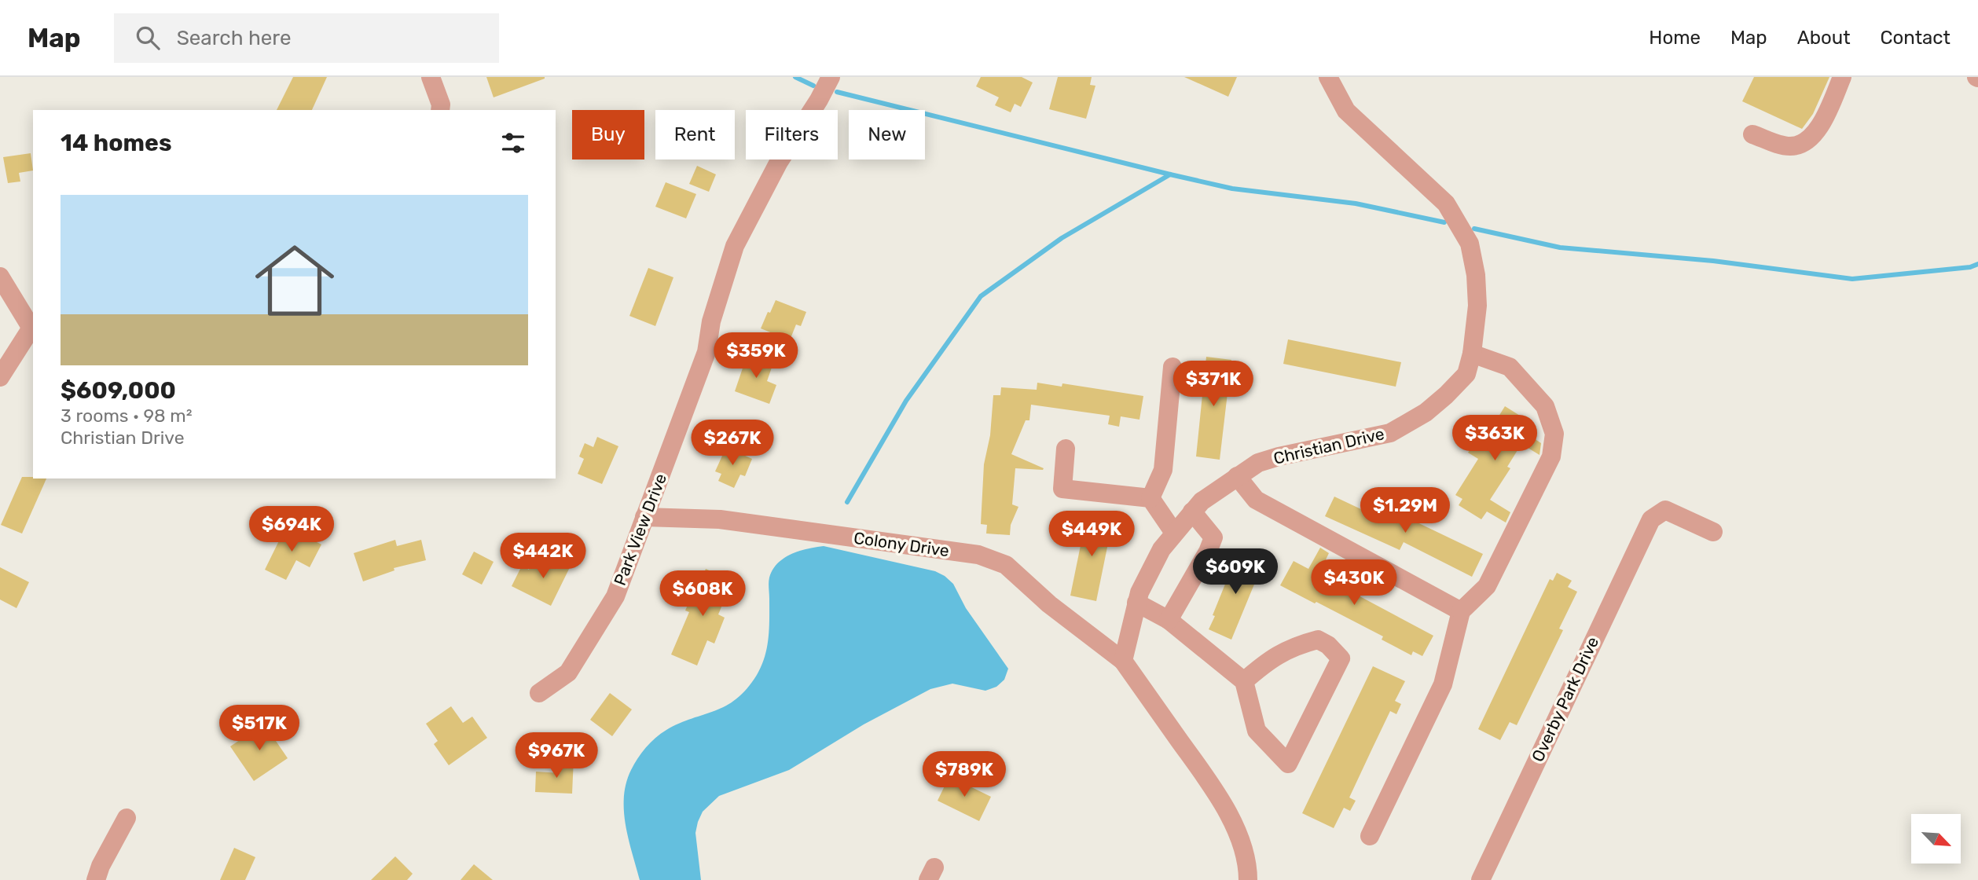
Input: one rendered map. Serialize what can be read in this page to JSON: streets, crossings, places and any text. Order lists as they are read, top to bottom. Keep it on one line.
{"streets":{"street":["Christian Drive","Park View Drive","Colony Drive","Overby Park Drive"]},"crossings":[["Christian Drive","Colony Drive"],["Park View Drive","Colony Drive"]],"north":"bottom right","page":{"header":"Map","search":"Search here","nav":["Home","Map","About","Contact"],"chip":["Buy","Rent","Filters","New"],"heading":"14 homes","list":[{"name":"$609,000","note":"3 rooms · 98 m² · Christian Drive"}],"price":["$359K","$371K","$363K","$267K","$1.29M","$694K","$449K","$442K","$609K","$430K","$608K","$517K","$967K","$789K"]}}
